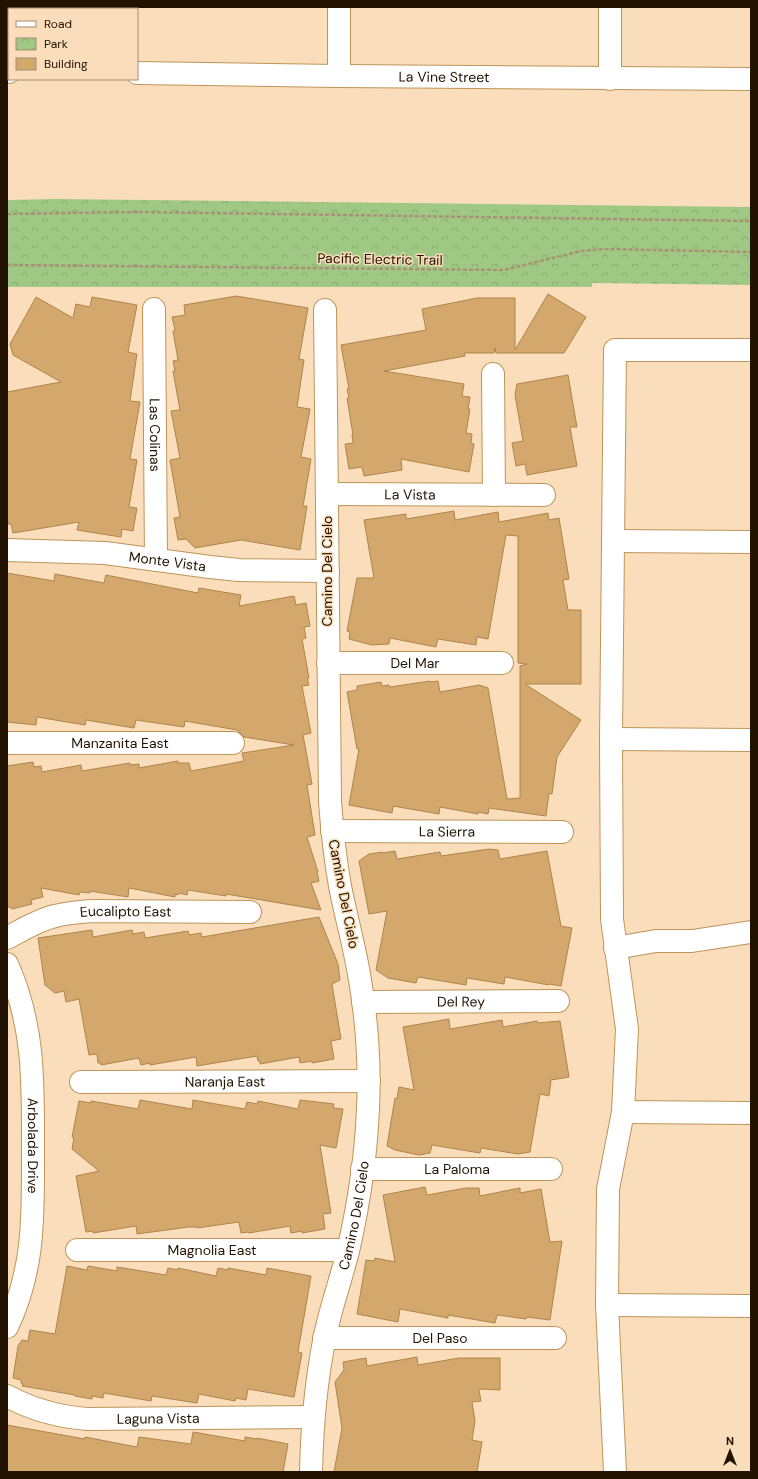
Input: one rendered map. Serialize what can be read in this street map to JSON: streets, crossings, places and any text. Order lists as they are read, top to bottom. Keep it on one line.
{"streets":{"street":["La Vine Street","Las Colinas","La Vista","Monte Vista","Camino Del Cielo","Del Mar","Manzanita East","La Sierra","Eucalipto East","Del Rey","Naranja East","Arbolada Drive","La Paloma","Magnolia East","Del Paso","Laguna Vista"],"path":["Pacific Electric Trail"]},"crossings":[["Las Colinas","Monte Vista"],["La Vista","Camino Del Cielo"],["Monte Vista","Camino Del Cielo"],["Camino Del Cielo","Del Mar"],["Camino Del Cielo","La Sierra"],["Camino Del Cielo","Del Rey"],["Camino Del Cielo","Naranja East"],["Camino Del Cielo","La Paloma"],["Camino Del Cielo","Magnolia East"],["Camino Del Cielo","Del Paso"],["Camino Del Cielo","Laguna Vista"]],"legend":["Road","Park","Building"],"north":"top"}
